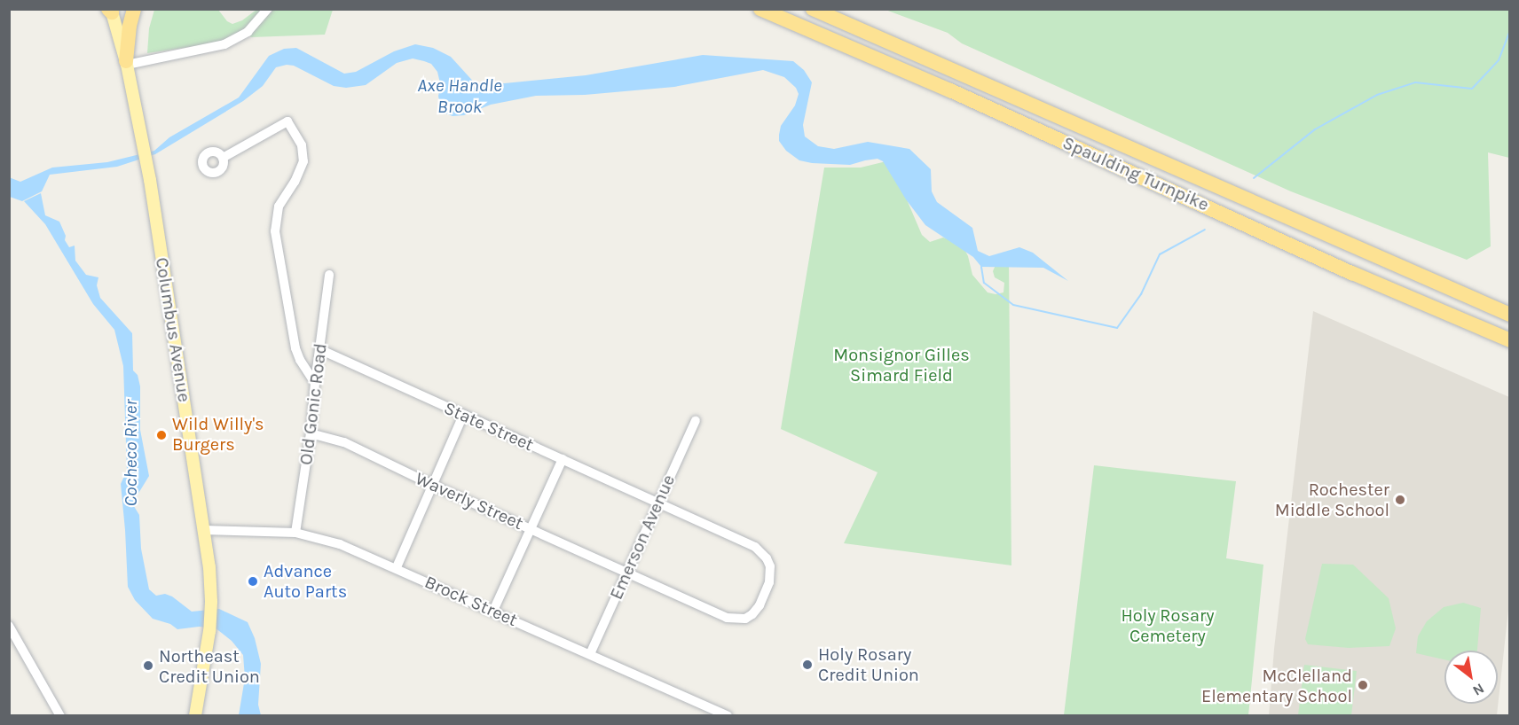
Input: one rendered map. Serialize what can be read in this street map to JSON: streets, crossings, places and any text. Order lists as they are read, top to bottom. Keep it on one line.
{"streets":{"highway":["Spaulding Turnpike"],"main road":["Columbus Avenue"],"street":["Old Gonic Road","State Street","Waverly Street","Emerson Avenue","Brock Street"]},"crossings":[["Columbus Avenue","Brock Street"],["Old Gonic Road","State Street"],["Old Gonic Road","Waverly Street"],["Old Gonic Road","Brock Street"],["State Street","Waverly Street"],["State Street","Emerson Avenue"],["Waverly Street","Emerson Avenue"],["Emerson Avenue","Brock Street"]],"water":["Axe Handle Brook","Cocheco River"],"parks":["Monsignor Gilles Simard Field","Holy Rosary Cemetery"],"places":["Wild Willy's Burgers","Rochester Middle School","Advance Auto Parts","Holy Rosary Credit Union","Northeast Credit Union","McClelland Elementary School"],"north":"bottom right"}
